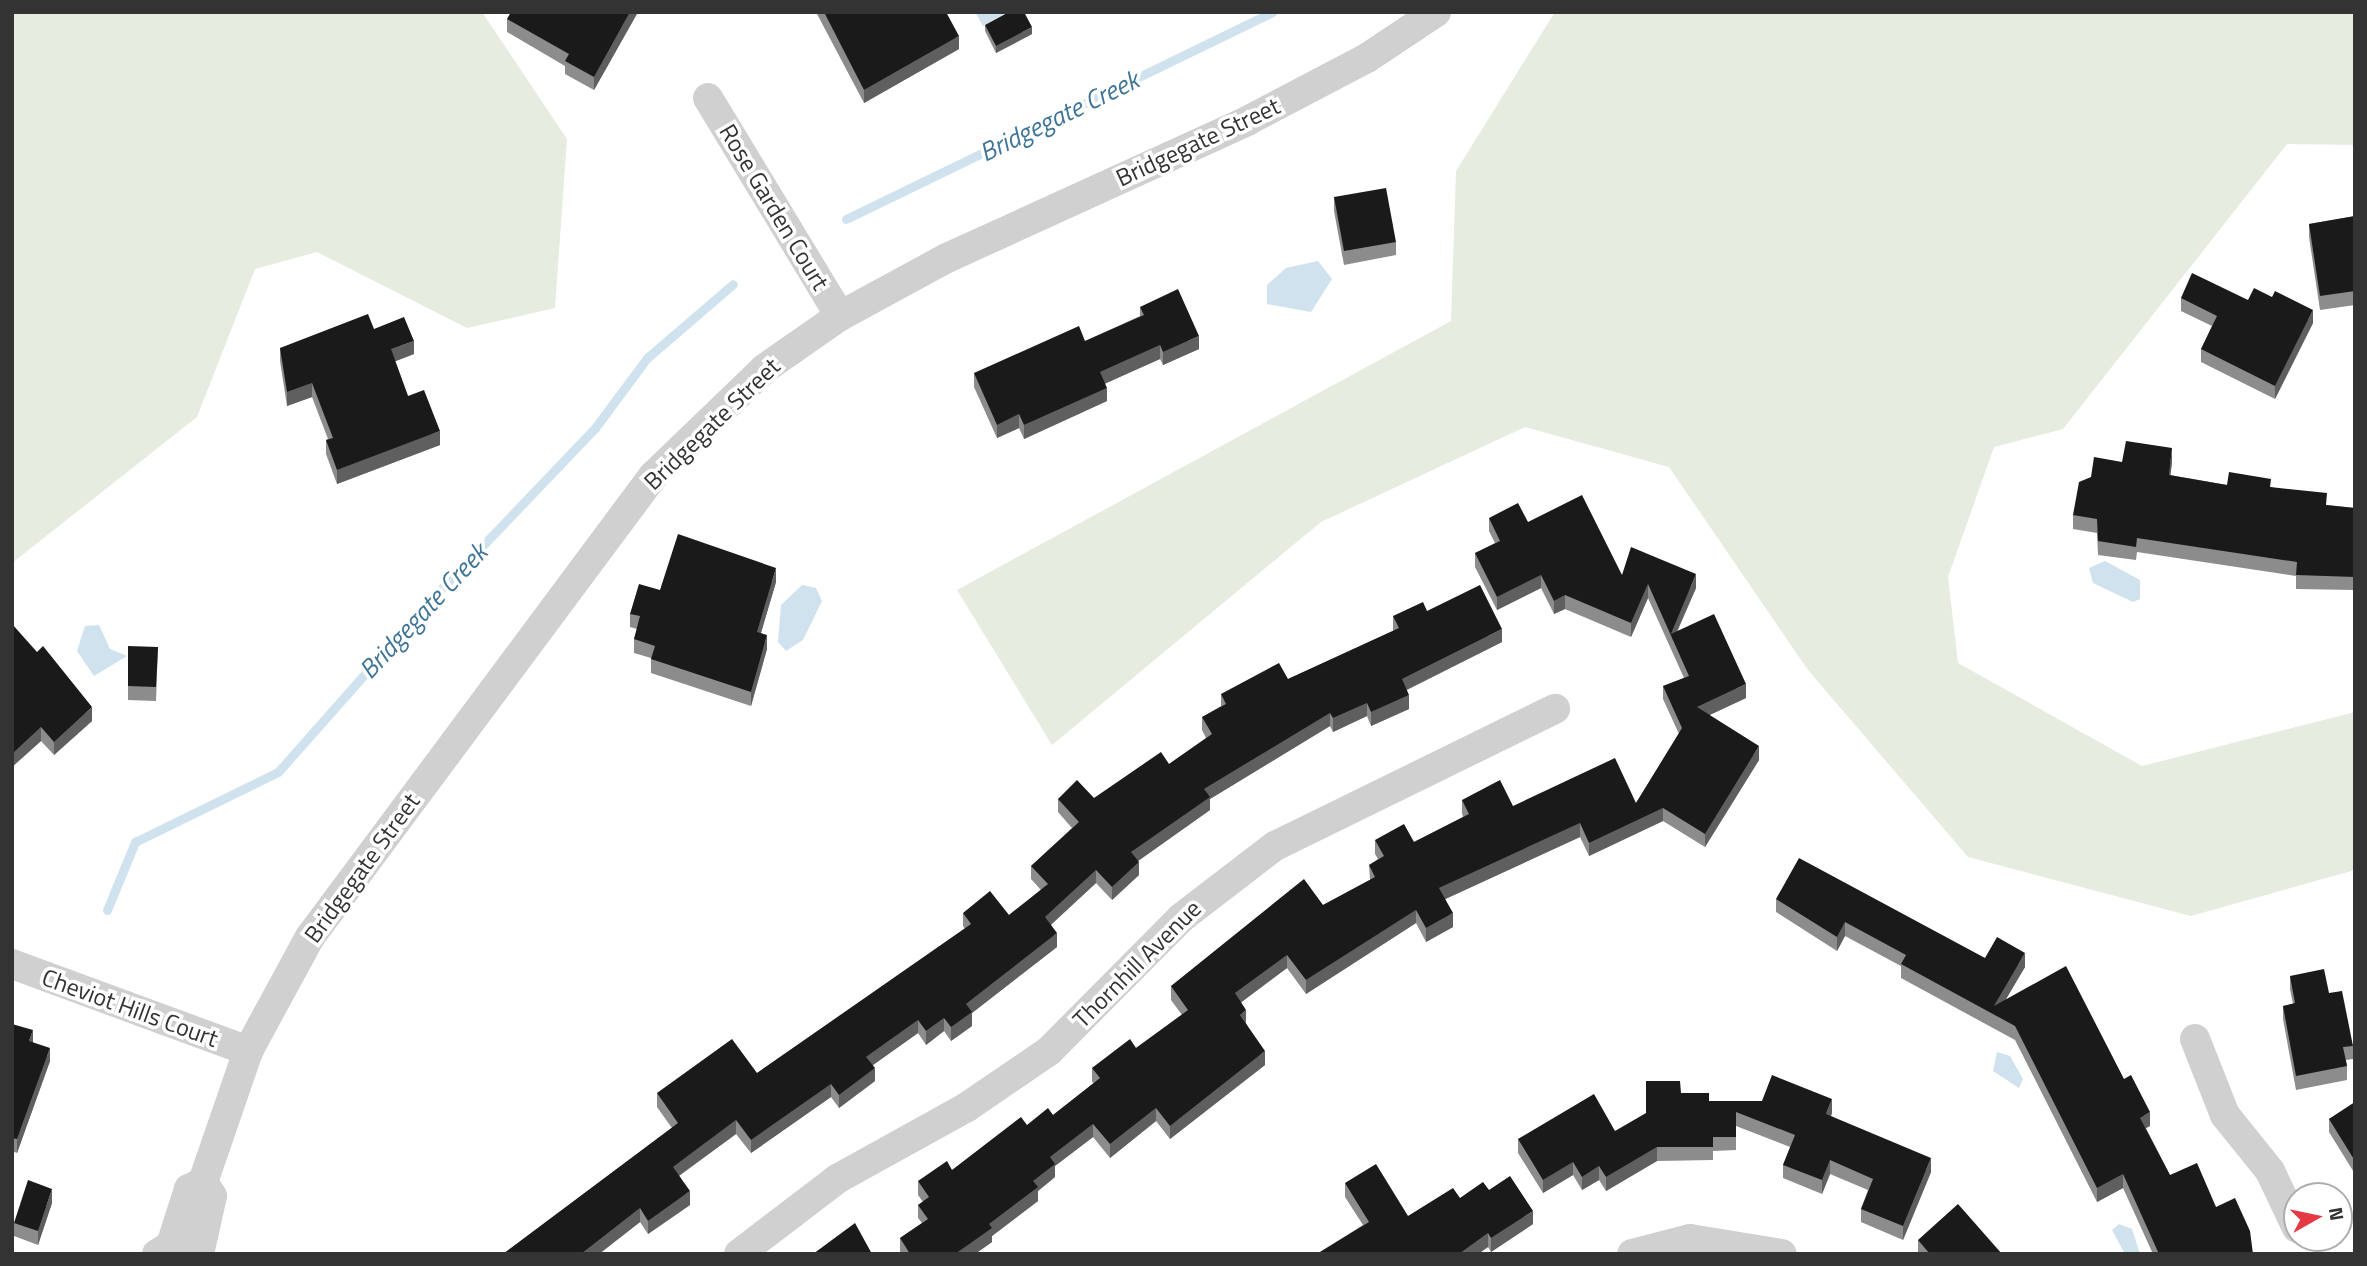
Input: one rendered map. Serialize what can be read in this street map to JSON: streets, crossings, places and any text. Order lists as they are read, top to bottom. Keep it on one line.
{"streets":{"street":["Bridgegate Street","Rose Garden Court","Thornhill Avenue","Cheviot Hills Court"]},"crossings":[["Bridgegate Street","Rose Garden Court"],["Bridgegate Street","Cheviot Hills Court"]],"water":["Bridgegate Creek"],"north":"right"}
